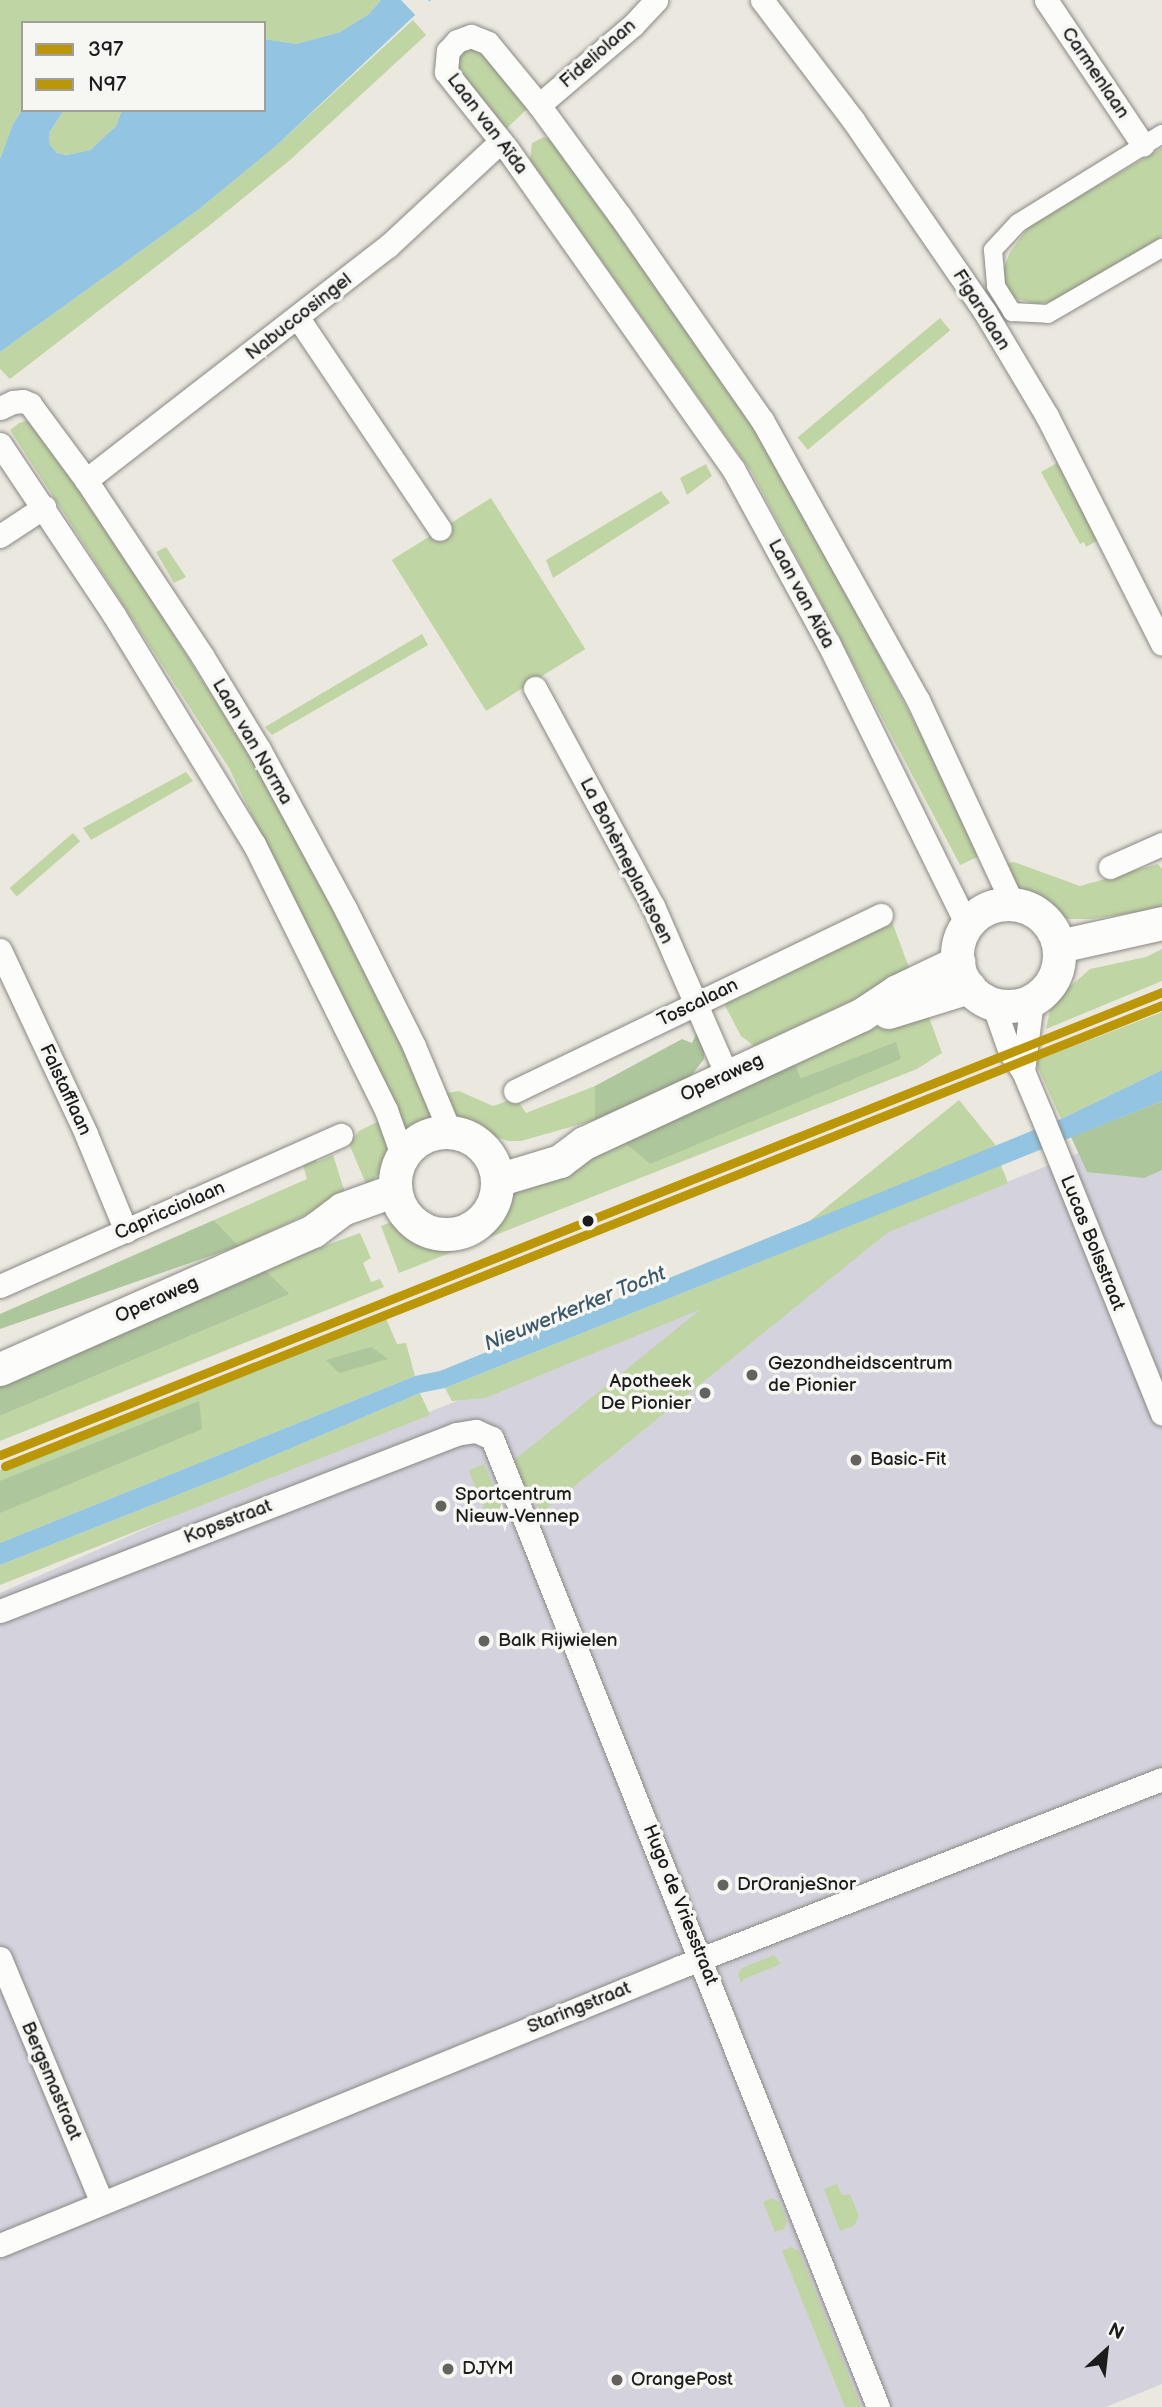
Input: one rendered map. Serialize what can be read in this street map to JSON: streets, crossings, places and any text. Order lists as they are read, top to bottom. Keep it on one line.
{"streets":{"main road":["Operaweg"],"street":["Fideliolaan","Carmenlaan","Laan van Aïda","Figarolaan","Nabuccosingel","Laan van Norma","La Bohèmeplantsoen","Toscalaan","Falstafflaan","Capricciolaan","Lucas Bolsstraat","Kopsstraat","Hugo de Vriesstraat","Staringstraat","Bergsmastraat"]},"crossings":[["Fideliolaan","Laan van Aïda"],["Laan van Aïda","Nabuccosingel"],["Laan van Aïda","Operaweg"],["Laan van Aïda","Lucas Bolsstraat"],["Nabuccosingel","Laan van Norma"],["Laan van Norma","Operaweg"],["La Bohèmeplantsoen","Toscalaan"],["La Bohèmeplantsoen","Operaweg"],["Operaweg","Lucas Bolsstraat"],["Falstafflaan","Capricciolaan"],["Kopsstraat","Hugo de Vriesstraat"],["Hugo de Vriesstraat","Staringstraat"],["Staringstraat","Bergsmastraat"]],"water":["Nieuwerkerker Tocht"],"places":["Gezondheidscentrum de Pionier","Apotheek De Pionier","Basic-Fit","Sportcentrum Nieuw-Vennep","Balk Rijwielen","DrOranjeSnor","DJYM","OrangePost"],"lines":["transit line 397","transit line N97"],"legend":["397","N97"],"north":"top right"}
